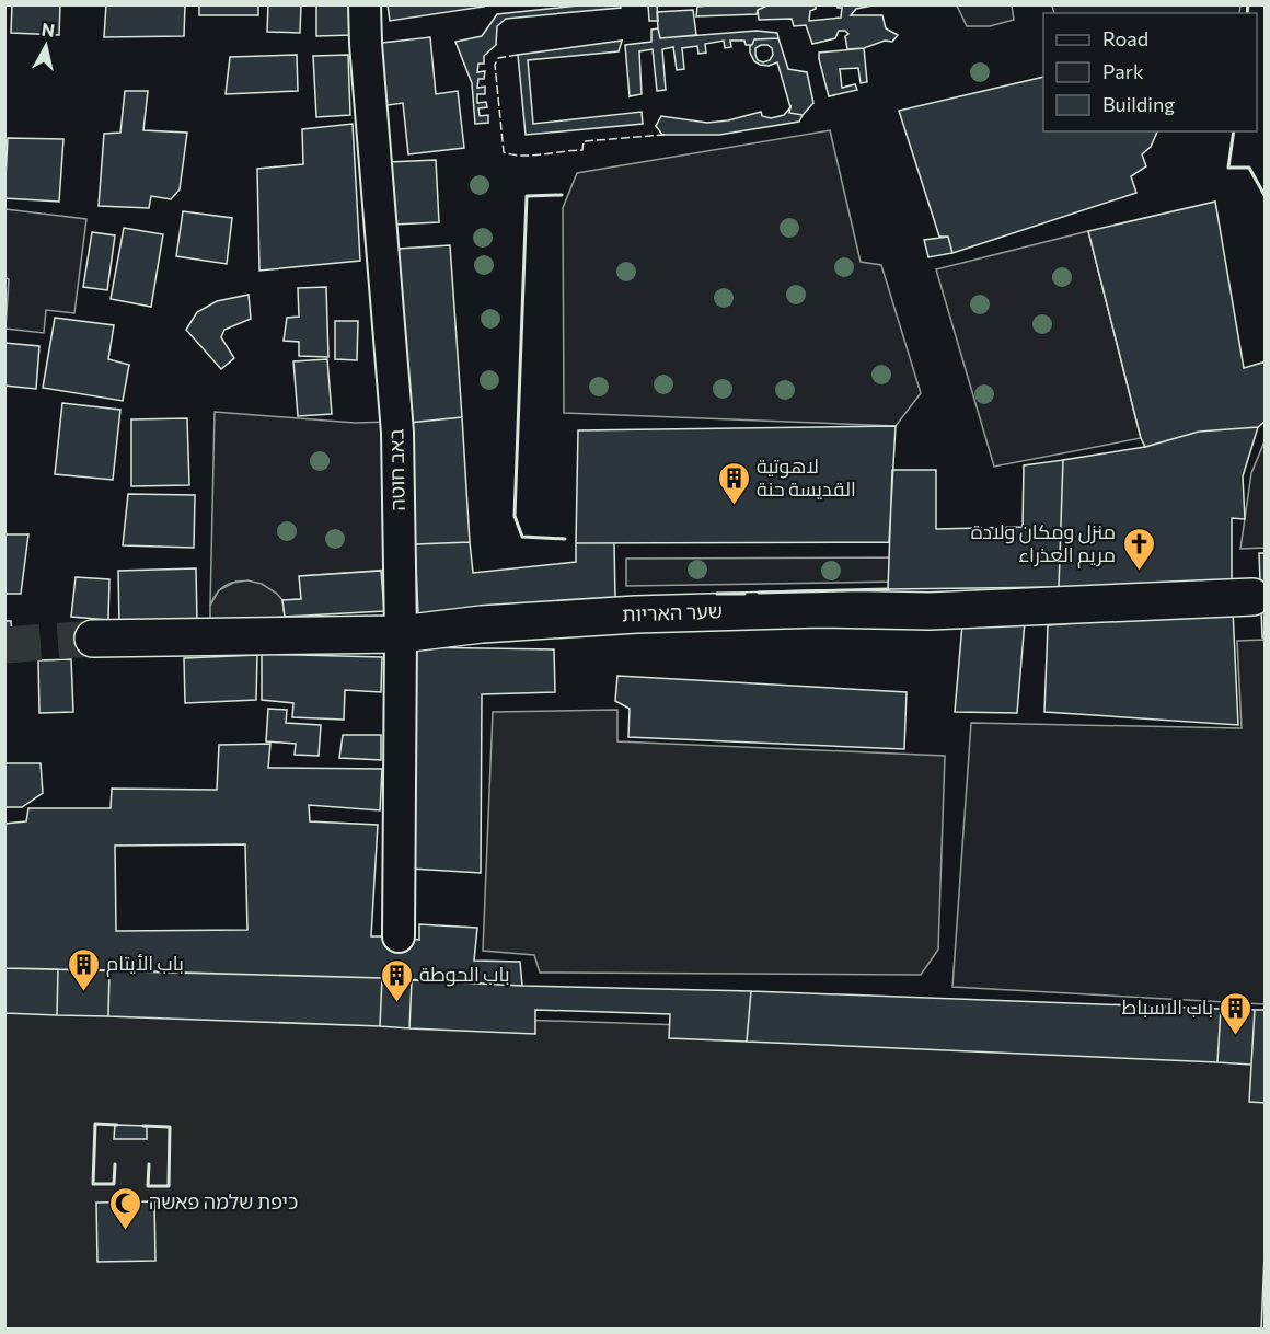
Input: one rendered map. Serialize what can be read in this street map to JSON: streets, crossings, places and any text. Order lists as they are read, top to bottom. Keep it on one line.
{"streets":{"street":["באב חוטה","שער האריות"]},"crossings":[["באב חוטה","שער האריות"]],"places":{"building":["لاهوتية القديسة حنة","باب الأيتام","باب الحوطة","باب الاسباط"],"church":["منزل ومكان ولادة مريم العذراء"],"mosque":["כיפת שלמה פאשה"]},"legend":["Road","Park","Building"],"north":"top"}
